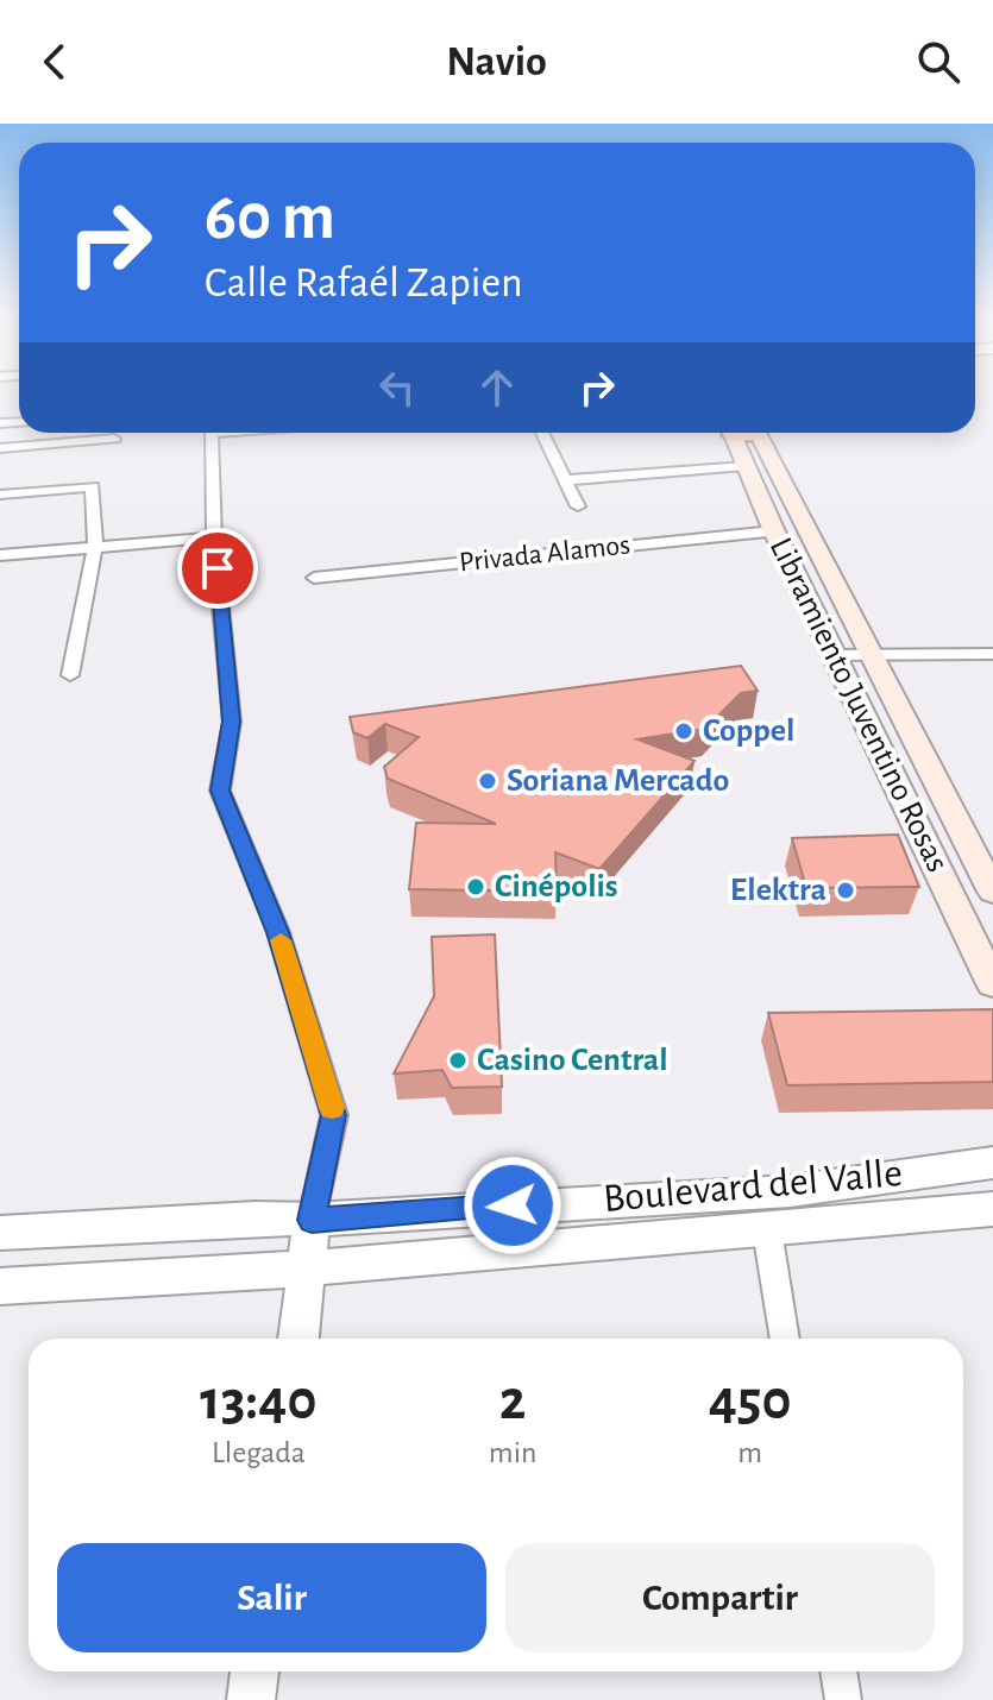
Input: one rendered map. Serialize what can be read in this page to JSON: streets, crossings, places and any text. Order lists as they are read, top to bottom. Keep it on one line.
{"streets":{"main road":["Libramiento Juventino Rosas"],"street":["Privada Alamos","Boulevard del Valle"]},"crossings":[["Privada Alamos","Libramiento Juventino Rosas"]],"places":["Coppel","Soriana Mercado","Cinépolis","Elektra","Casino Central"],"page":{"header":"Navio","turn":["60 m","Calle Rafaél Zapien"],"eta":["13:40","Llegada","2","min","450","m"],"buttons":["Salir","Compartir"]}}
